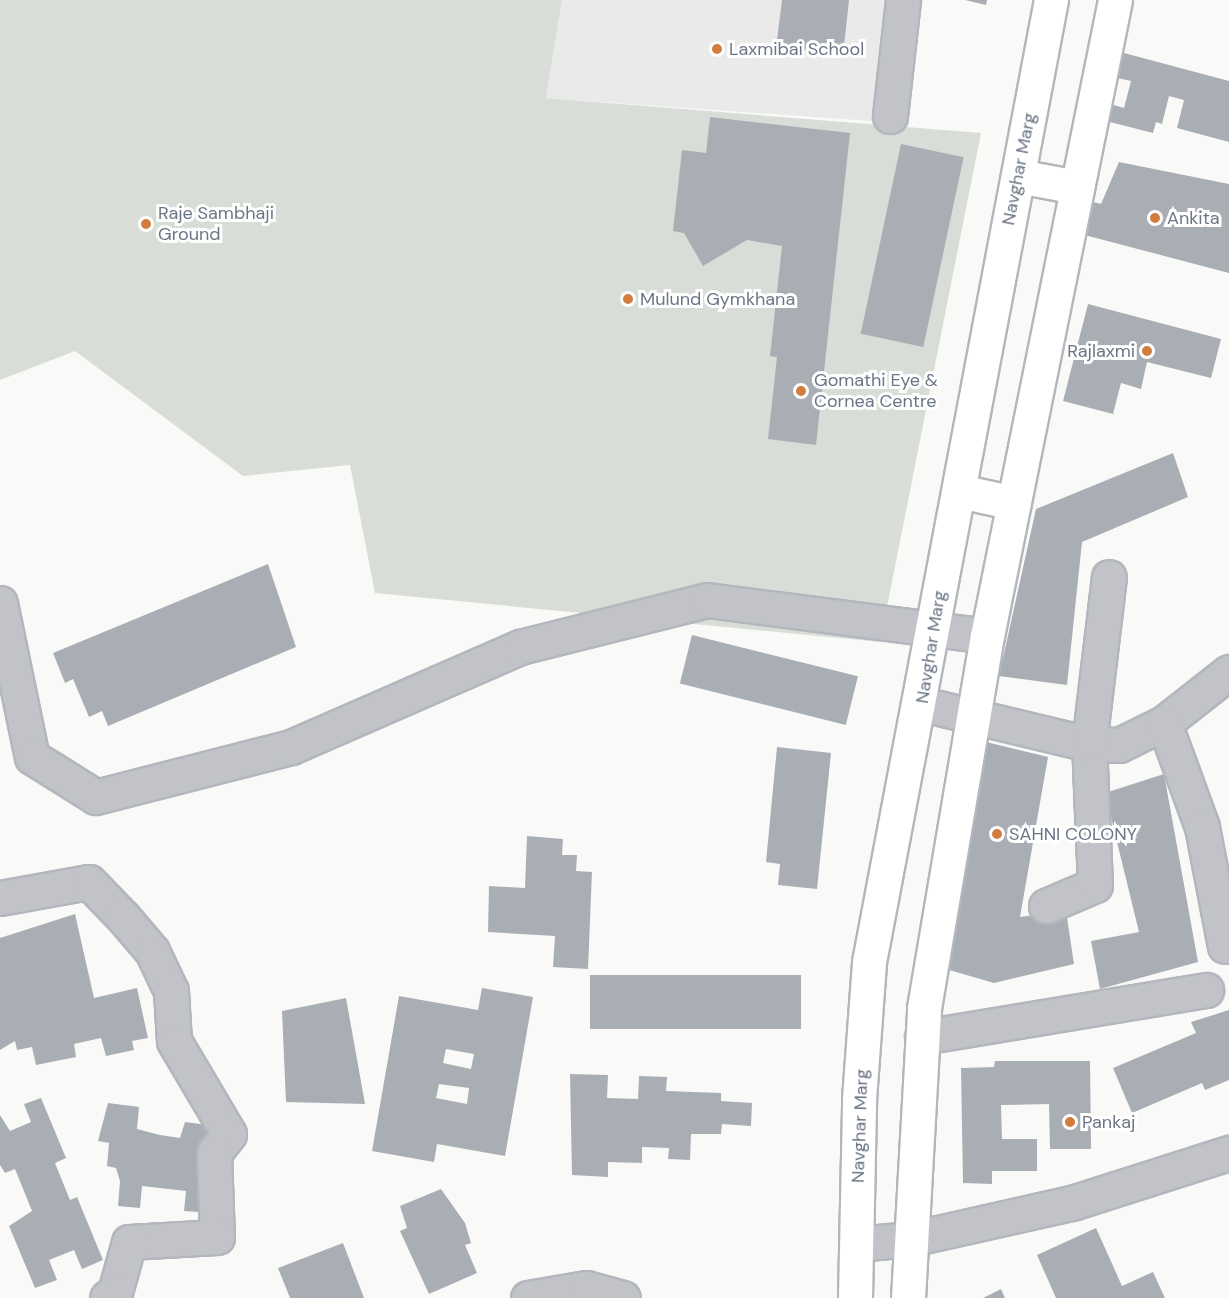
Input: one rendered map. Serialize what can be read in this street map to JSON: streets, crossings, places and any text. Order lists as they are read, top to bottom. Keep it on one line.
{"streets":{"main road":["Navghar Marg"]},"places":["Laxmibai School","Ankita","Raje Sambhaji Ground","Mulund Gymkhana","Rajlaxmi","Gomathi Eye & Cornea Centre","SAHNI COLONY","Pankaj"]}
